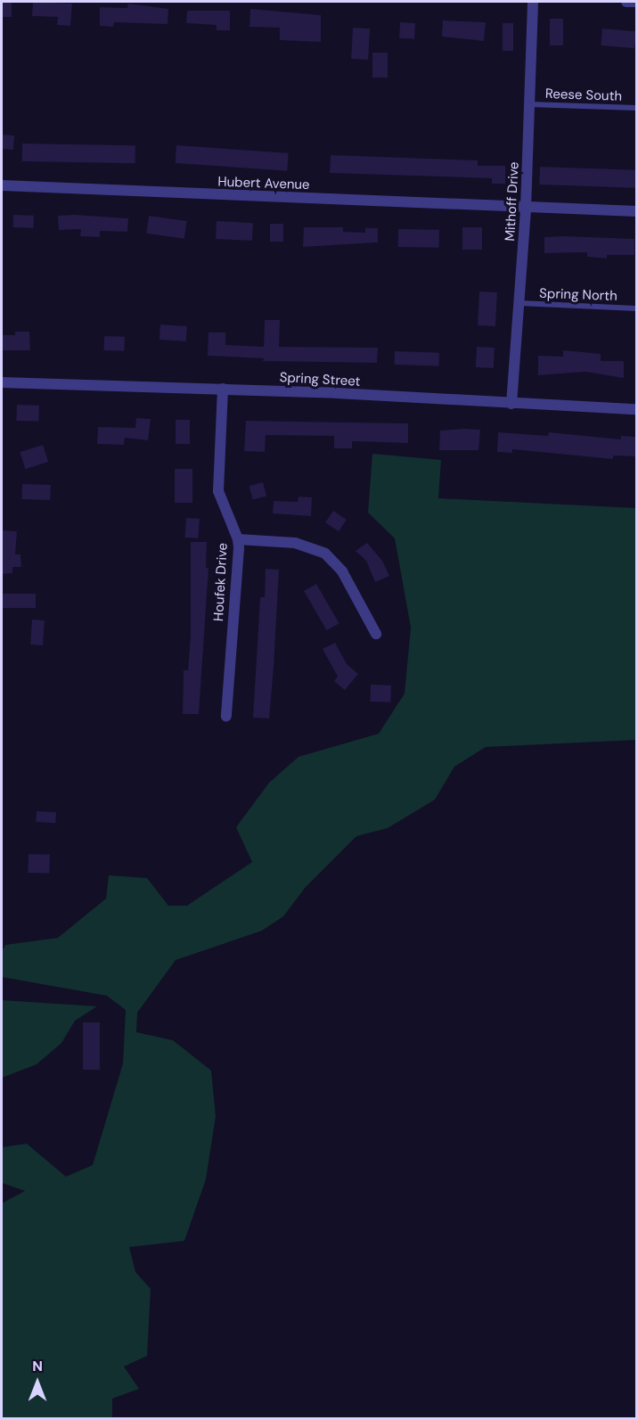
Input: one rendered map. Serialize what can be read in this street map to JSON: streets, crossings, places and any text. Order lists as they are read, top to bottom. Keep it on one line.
{"streets":{"street":["Hubert Avenue","Mithoff Drive","Spring Street","Houfek Drive"],"lane":["Reese South","Spring North"]},"crossings":[["Reese South","Mithoff Drive"],["Hubert Avenue","Mithoff Drive"],["Mithoff Drive","Spring North"],["Mithoff Drive","Spring Street"],["Spring Street","Houfek Drive"]],"north":"top"}
